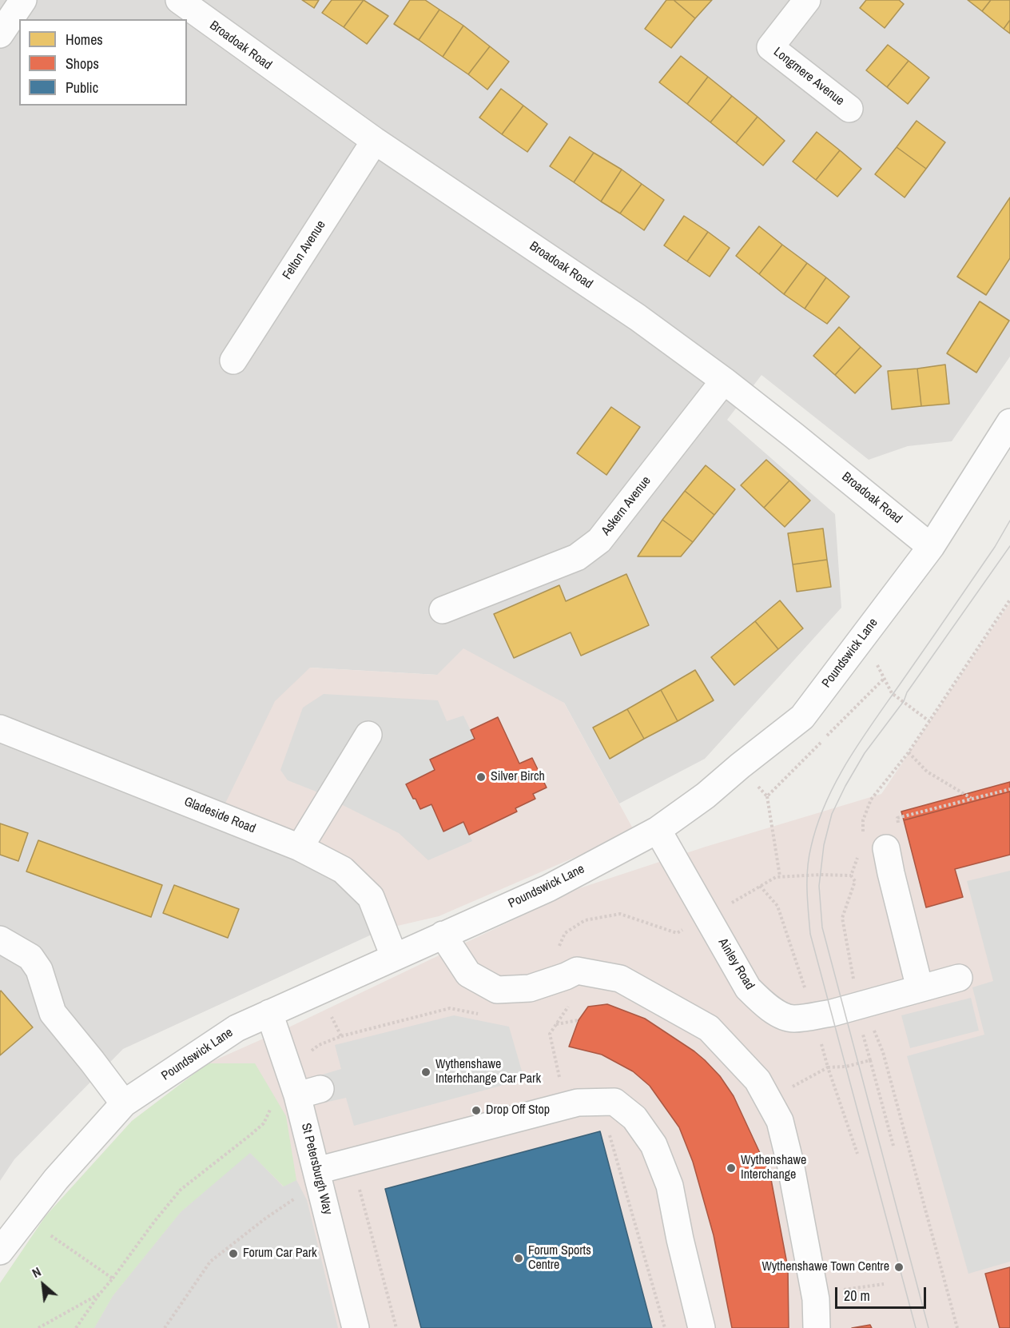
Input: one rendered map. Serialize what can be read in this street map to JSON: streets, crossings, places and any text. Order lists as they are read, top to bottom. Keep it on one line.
{"streets":{"street":["Broadoak Road","Longmere Avenue","Felton Avenue","Askern Avenue","Poundswick Lane","Gladeside Road","Ainley Road","St Petersburgh Way"]},"crossings":[["Broadoak Road","Felton Avenue"],["Broadoak Road","Askern Avenue"],["Broadoak Road","Poundswick Lane"],["Poundswick Lane","Gladeside Road"],["Poundswick Lane","Ainley Road"],["Poundswick Lane","St Petersburgh Way"]],"places":["Silver Birch","Wythenshawe Interhchange Car Park","Drop Off Stop","Wythenshawe Interchange","Forum Car Park","Forum Sports Centre","Wythenshawe Town Centre"],"legend":["Homes","Shops","Public"],"scale_bar":"20 m","north":"top left"}
